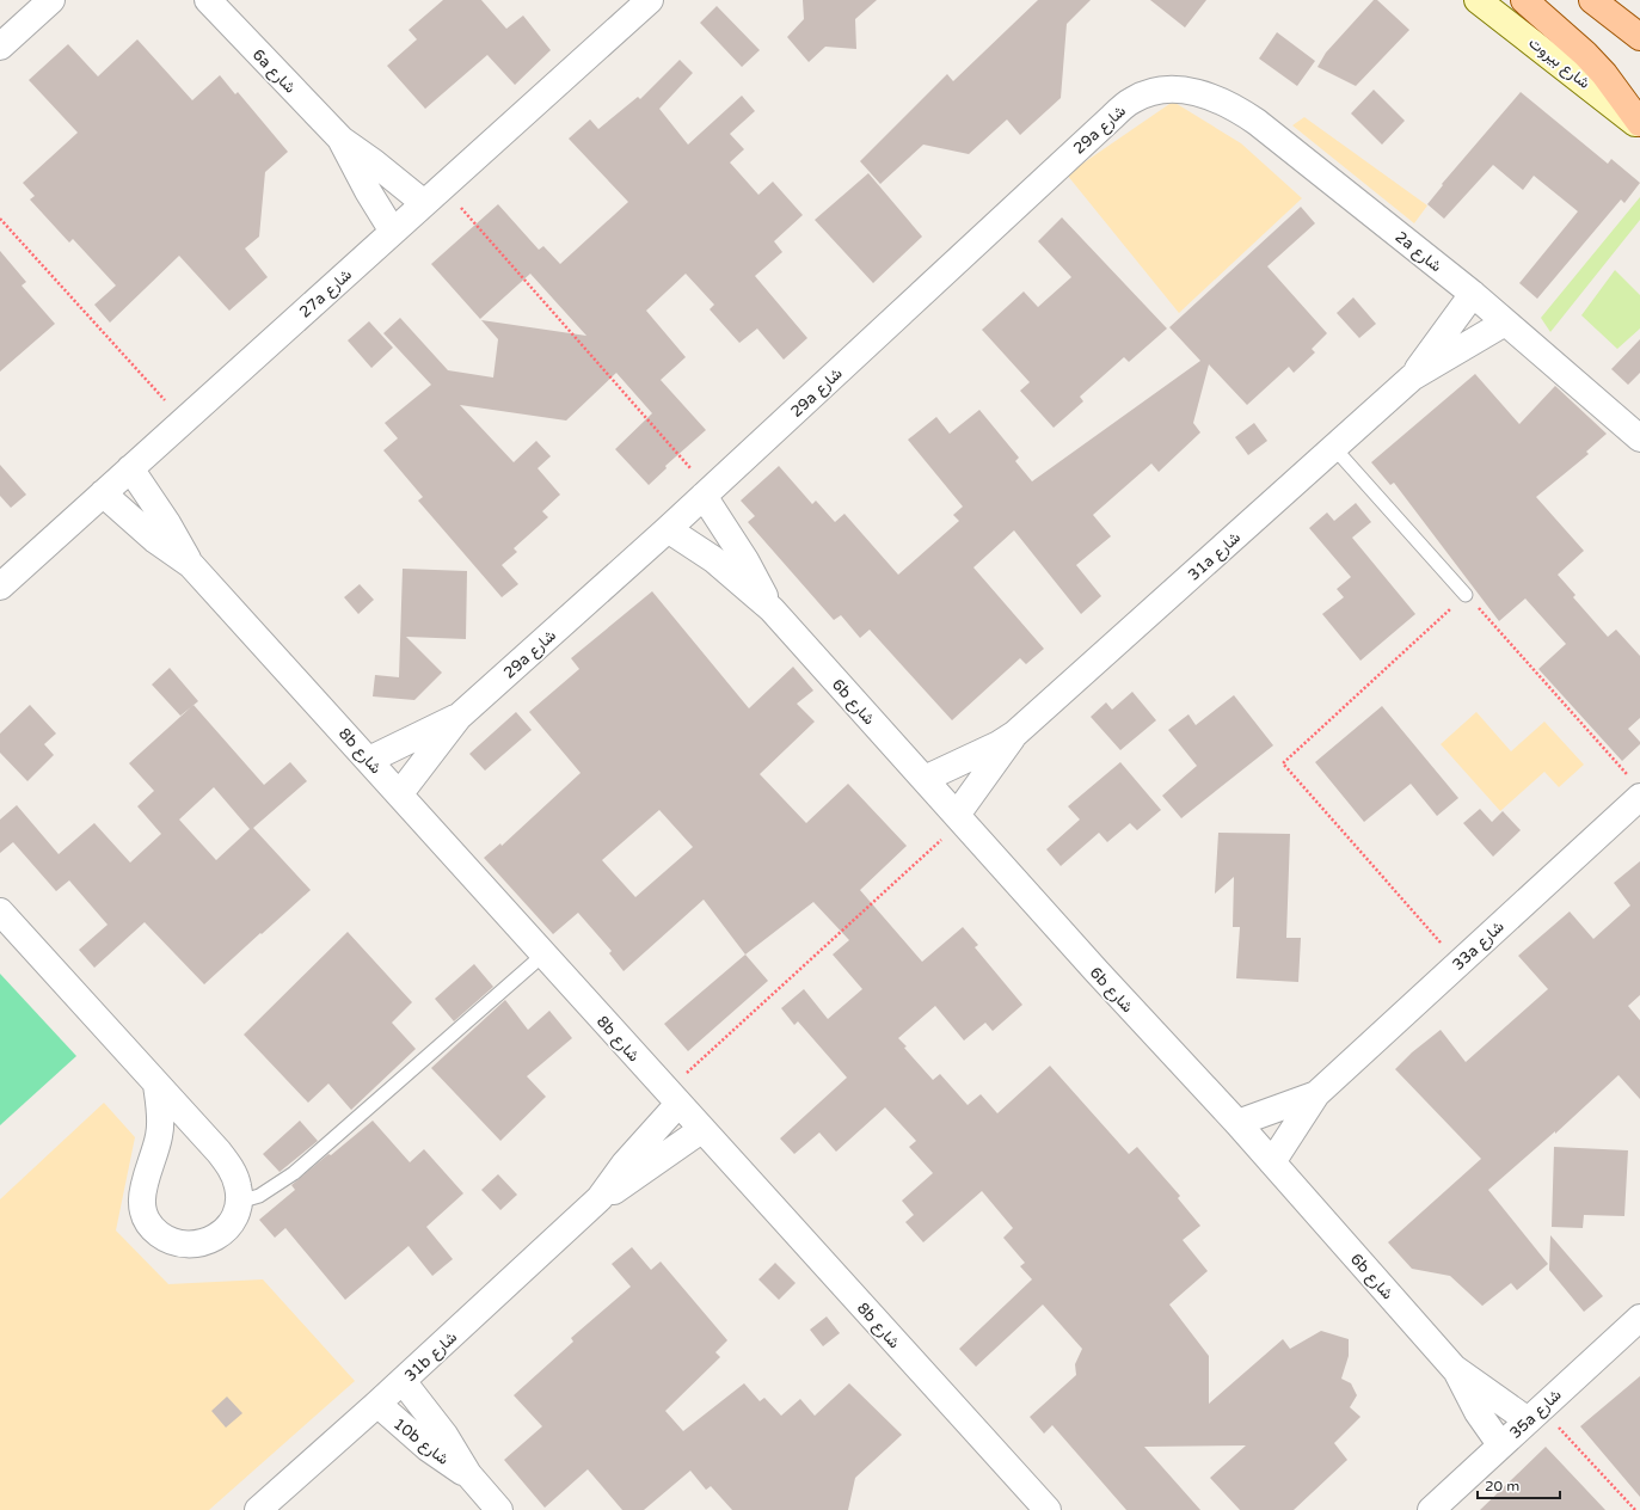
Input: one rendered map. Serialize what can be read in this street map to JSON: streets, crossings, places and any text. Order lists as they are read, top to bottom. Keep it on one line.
{"streets":{"main road":["شارع بيروت"],"street":["6a شارع","29a شارع","2a شارع","27a شارع","31a شارع","6b شارع","8b شارع","33a شارع","31b شارع","35a شارع","10b شارع"]},"crossings":[["6a شارع","27a شارع"],["29a شارع","2a شارع"],["29a شارع","6b شارع"],["29a شارع","8b شارع"],["2a شارع","31a شارع"],["27a شارع","8b شارع"],["31a شارع","6b شارع"],["6b شارع","33a شارع"],["6b شارع","35a شارع"],["8b شارع","31b شارع"],["31b شارع","10b شارع"]],"scale_bar":"20 m"}
